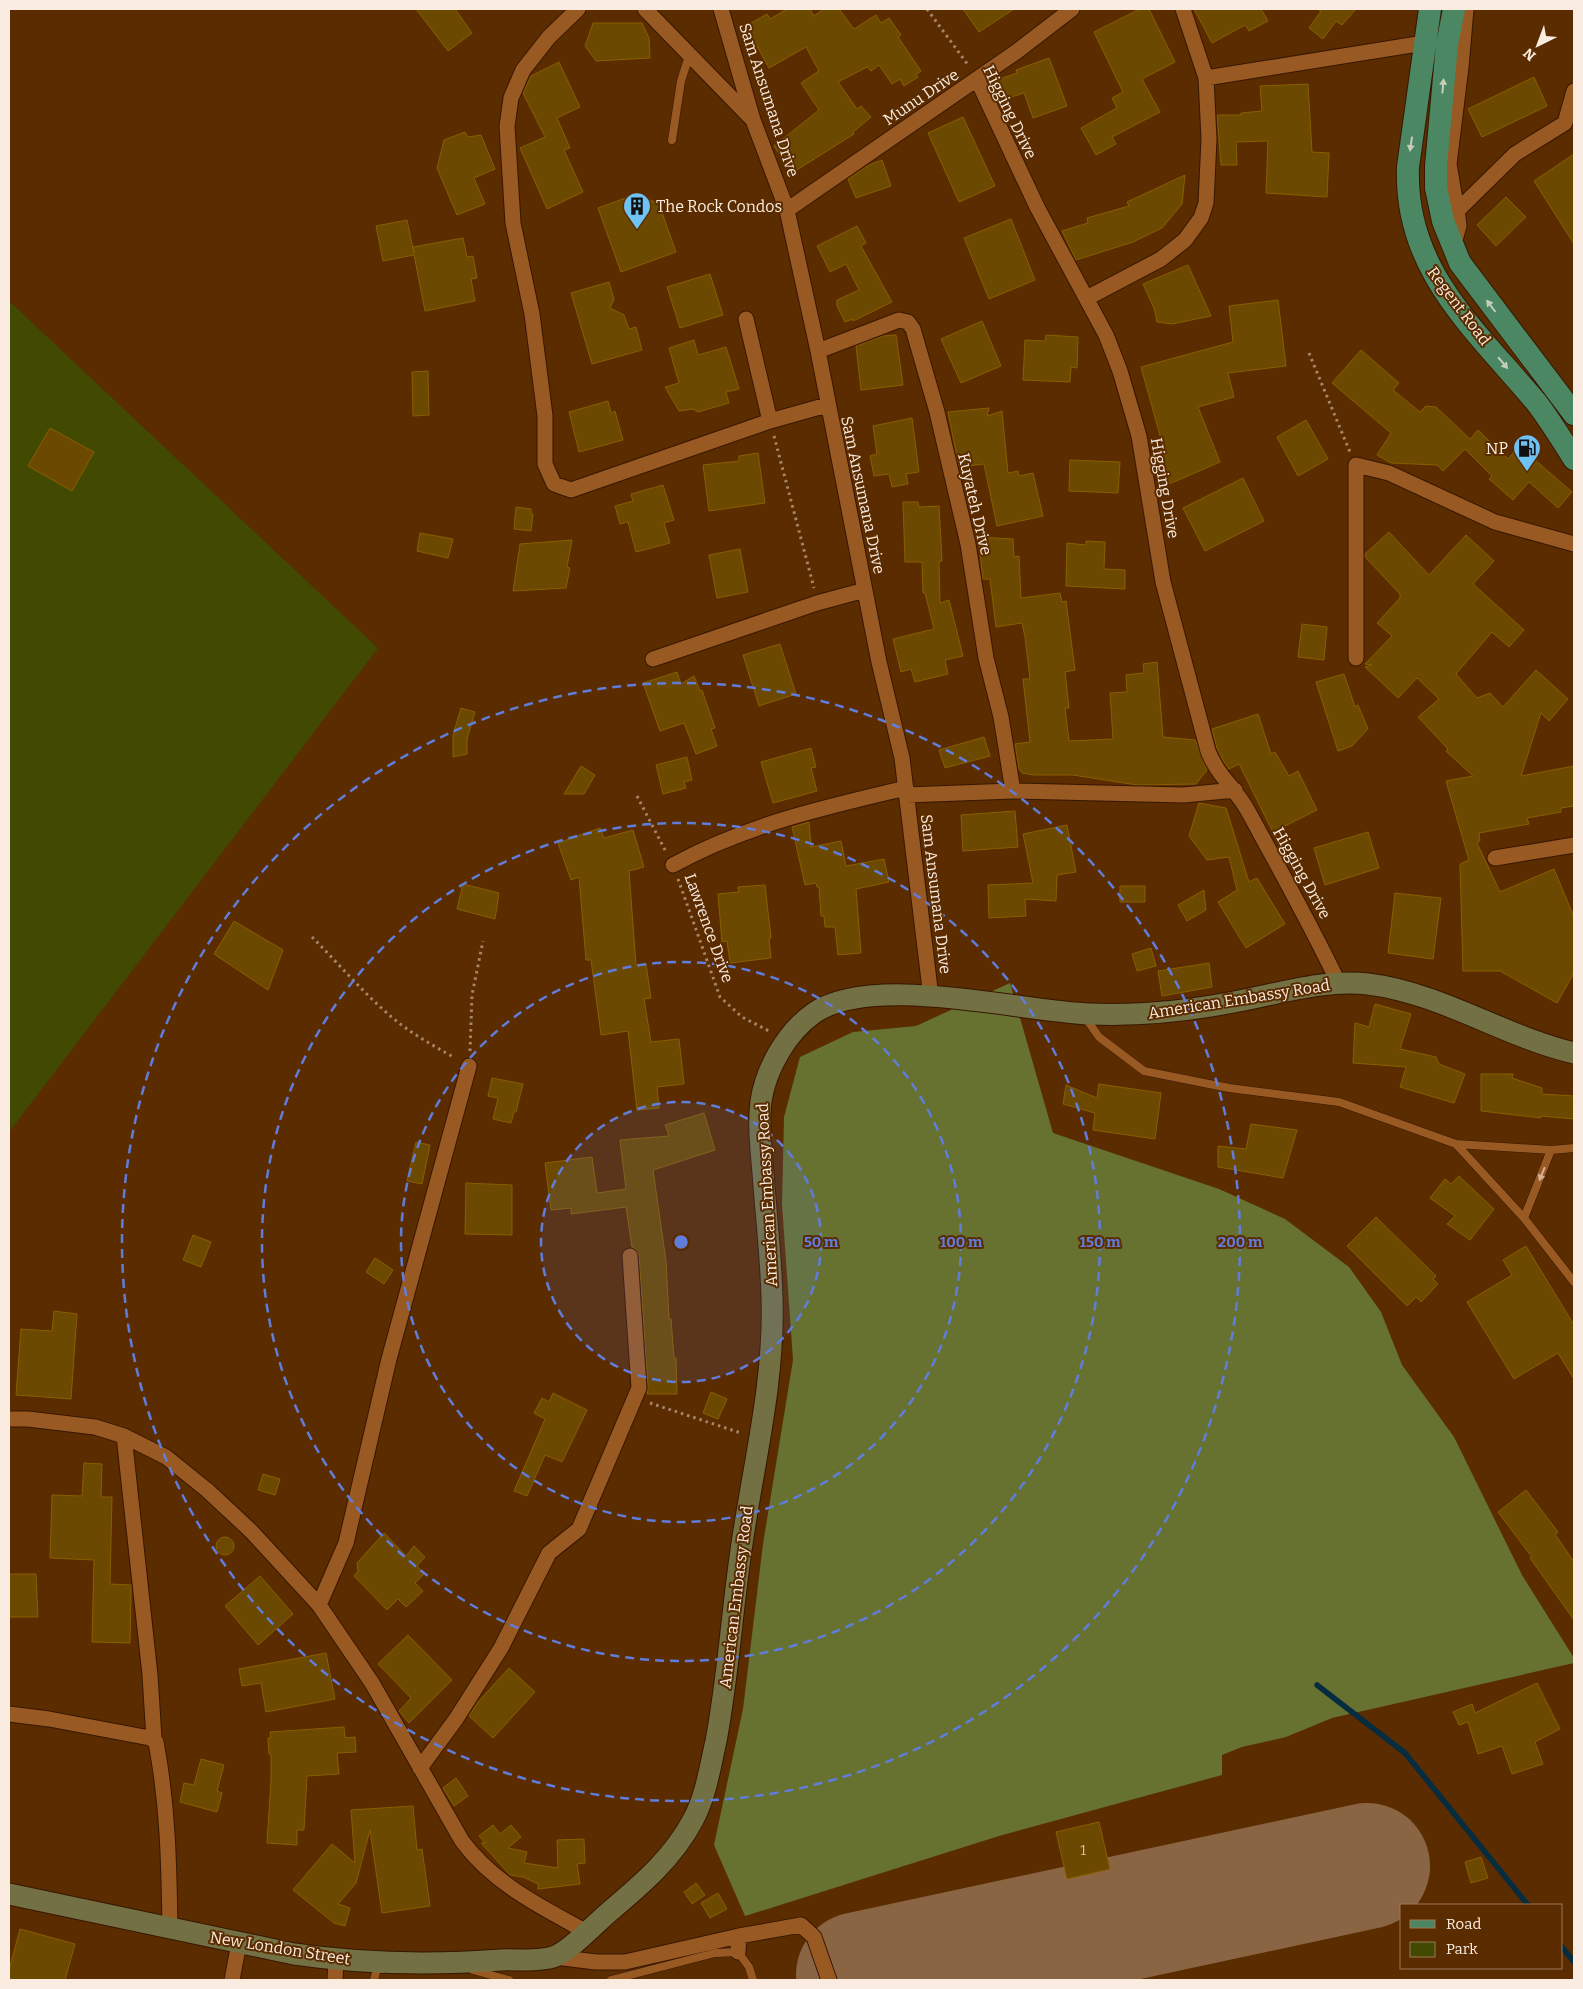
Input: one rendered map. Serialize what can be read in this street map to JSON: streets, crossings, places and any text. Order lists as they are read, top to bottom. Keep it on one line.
{"streets":{"main road":["Regent Road"],"street":["Munu Drive","Sam Ansumana Drive","Higging Drive","Kuyateh Drive","American Embassy Road","New London Street"],"path":["Lawrence Drive"]},"crossings":[["Munu Drive","Sam Ansumana Drive"],["Munu Drive","Higging Drive"],["Sam Ansumana Drive","Kuyateh Drive"],["Sam Ansumana Drive","American Embassy Road"],["Higging Drive","American Embassy Road"],["Lawrence Drive","American Embassy Road"],["American Embassy Road","New London Street"]],"places":{"building":["The Rock Condos"],"fuel station":["NP"]},"house_numbers":["1"],"legend":["Road","Park"],"north":"bottom left","rings":["50 m","100 m","150 m","200 m"]}
